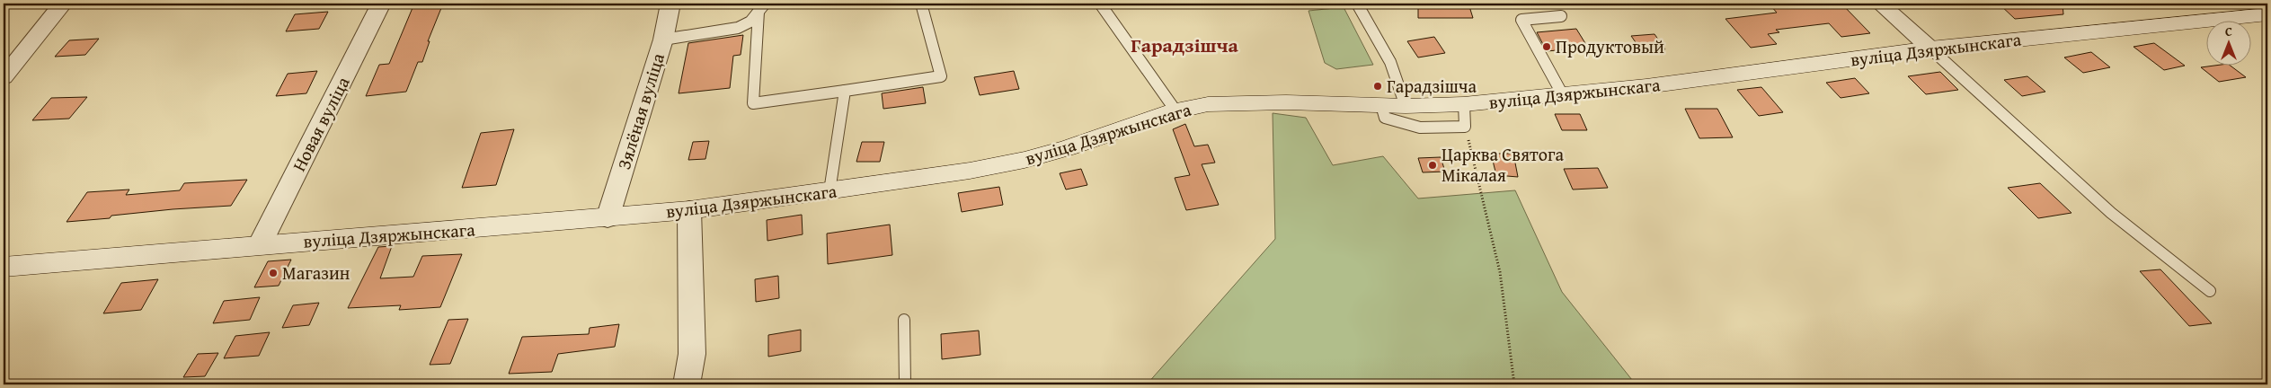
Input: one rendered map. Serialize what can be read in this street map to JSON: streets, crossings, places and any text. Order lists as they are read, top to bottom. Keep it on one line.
{"streets":{"street":["вуліца Дзяржынскага","Зялёная вуліца","Новая вуліца"]},"crossings":[["вуліца Дзяржынскага","Зялёная вуліца"],["вуліца Дзяржынскага","Новая вуліца"]],"districts":["Гарадзішча"],"places":["Продуктовый","Гарадзішча","Царква Святога Мікалая","Магазин"],"north":"top"}
